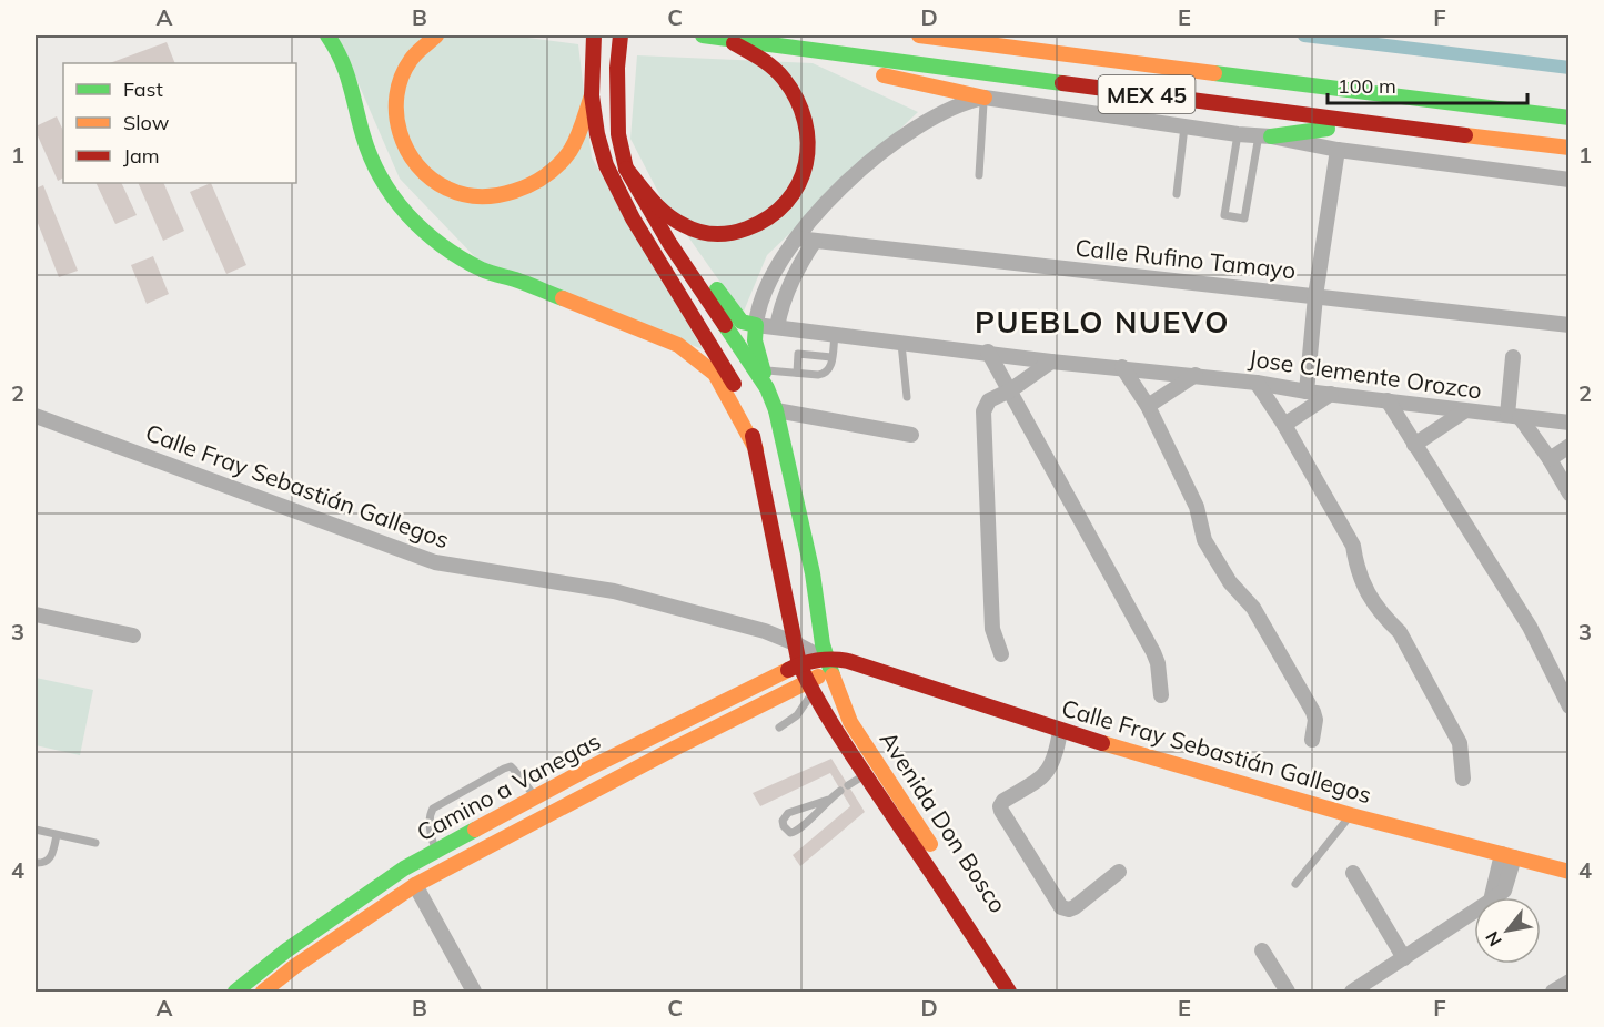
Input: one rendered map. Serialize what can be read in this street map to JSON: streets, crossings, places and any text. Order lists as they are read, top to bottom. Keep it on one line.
{"streets":{"main road":["MEX 45","Calle Fray Sebastián Gallegos","Camino a Vanegas","Avenida Don Bosco"],"street":["Calle Rufino Tamayo","Jose Clemente Orozco"]},"crossings":[["Calle Fray Sebastián Gallegos","Camino a Vanegas"],["Calle Fray Sebastián Gallegos","Avenida Don Bosco"],["Camino a Vanegas","Avenida Don Bosco"]],"districts":["PUEBLO NUEVO"],"legend":["Fast","Slow","Jam"],"scale_bar":"100 m","north":"bottom left","grid":{"columns":["A","B","C","D","E","F"],"rows":["1","2","3","4"]}}
